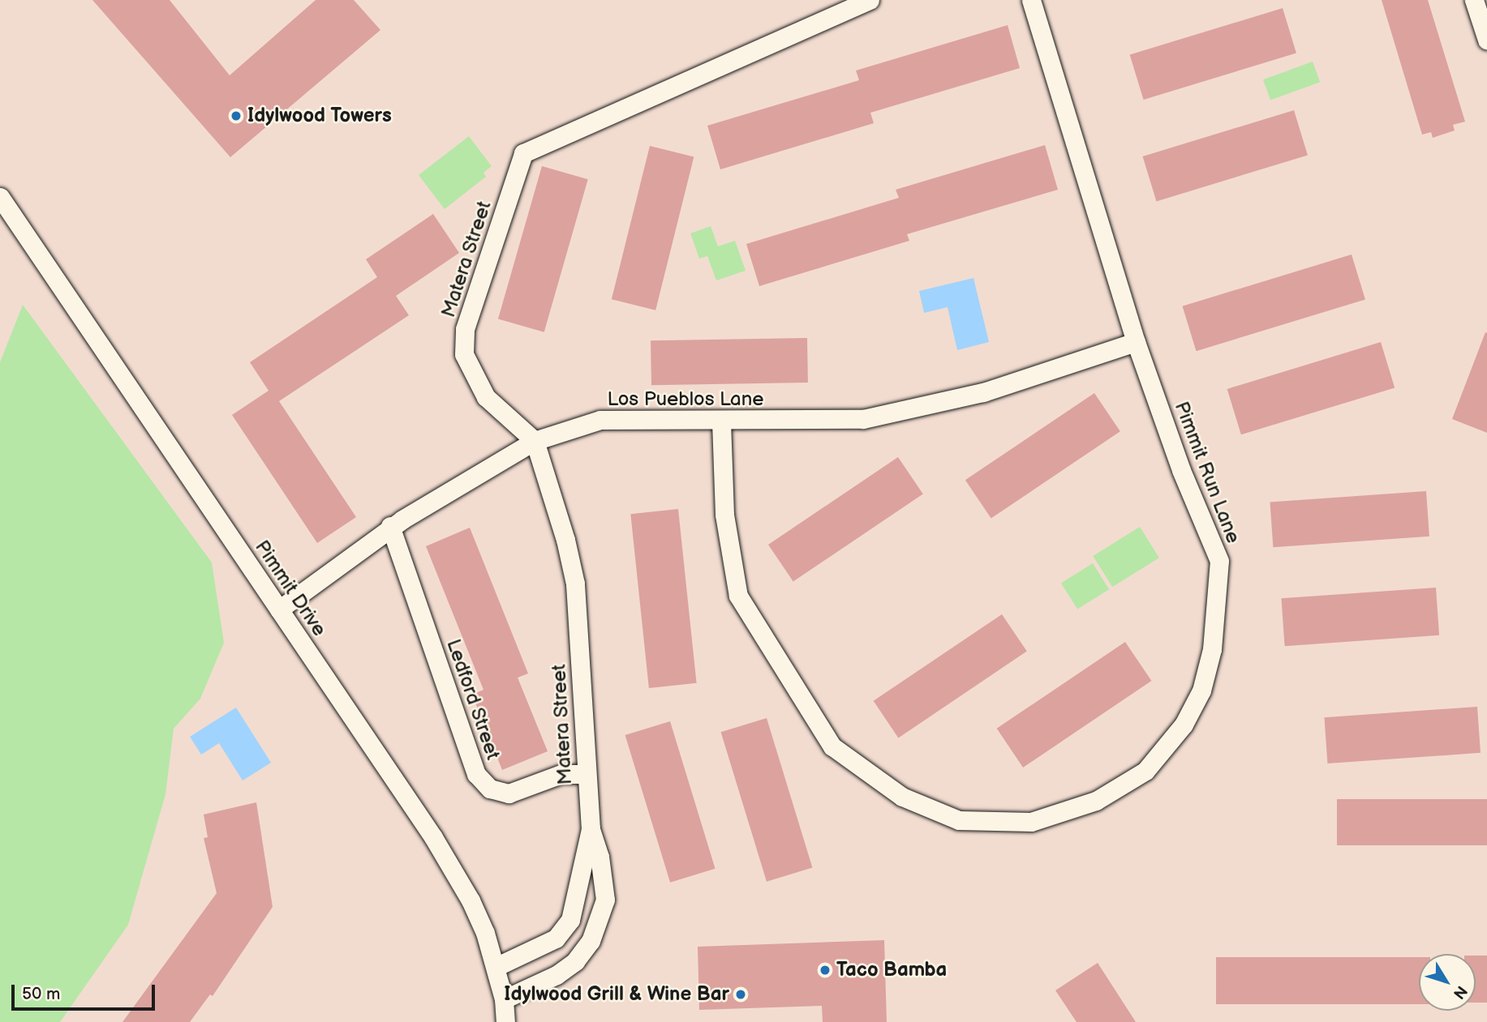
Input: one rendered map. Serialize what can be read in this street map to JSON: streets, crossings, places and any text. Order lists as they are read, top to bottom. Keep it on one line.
{"streets":{"street":["Matera Street","Los Pueblos Lane","Pimmit Run Lane","Pimmit Drive","Ledford Street"]},"crossings":[["Matera Street","Los Pueblos Lane"],["Matera Street","Pimmit Drive"],["Matera Street","Ledford Street"],["Los Pueblos Lane","Pimmit Run Lane"],["Los Pueblos Lane","Pimmit Drive"],["Los Pueblos Lane","Ledford Street"]],"places":["Idylwood Towers","Taco Bamba","Idylwood Grill & Wine Bar"],"scale_bar":"50 m","north":"bottom right"}
